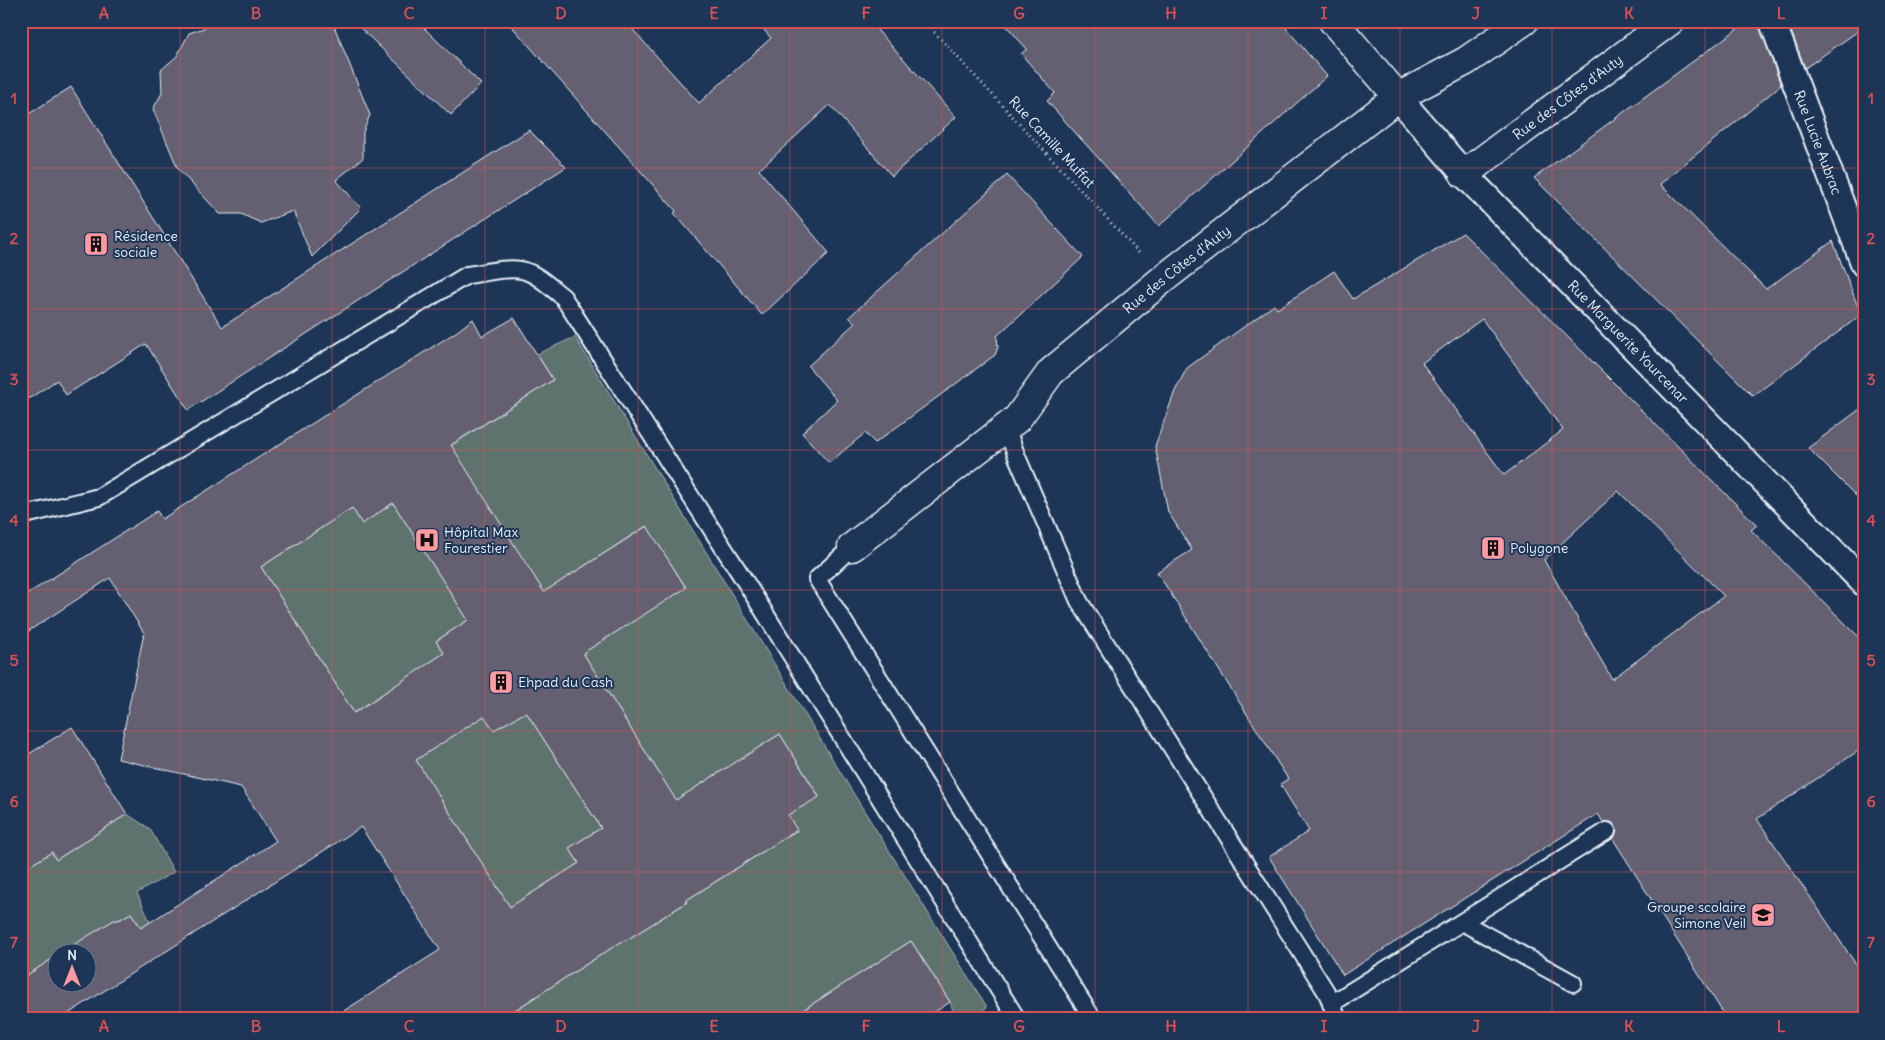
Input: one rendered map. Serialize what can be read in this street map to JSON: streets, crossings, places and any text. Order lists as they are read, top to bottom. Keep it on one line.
{"streets":{"street":["Rue des Côtes d'Auty","Rue Lucie Aubrac","Rue Marguerite Yourcenar"],"path":["Rue Camille Muffat"]},"crossings":[["Rue des Côtes d'Auty","Rue Camille Muffat"],["Rue des Côtes d'Auty","Rue Marguerite Yourcenar"]],"places":{"building":["Résidence sociale","Polygone","Ehpad du Cash"],"hospital":["Hôpital Max Fourestier"],"school or university":["Groupe scolaire Simone Veil"]},"north":"top","grid":{"columns":["A","B","C","D","E","F","G","H","I","J","K","L"],"rows":["1","2","3","4","5","6","7"]}}
